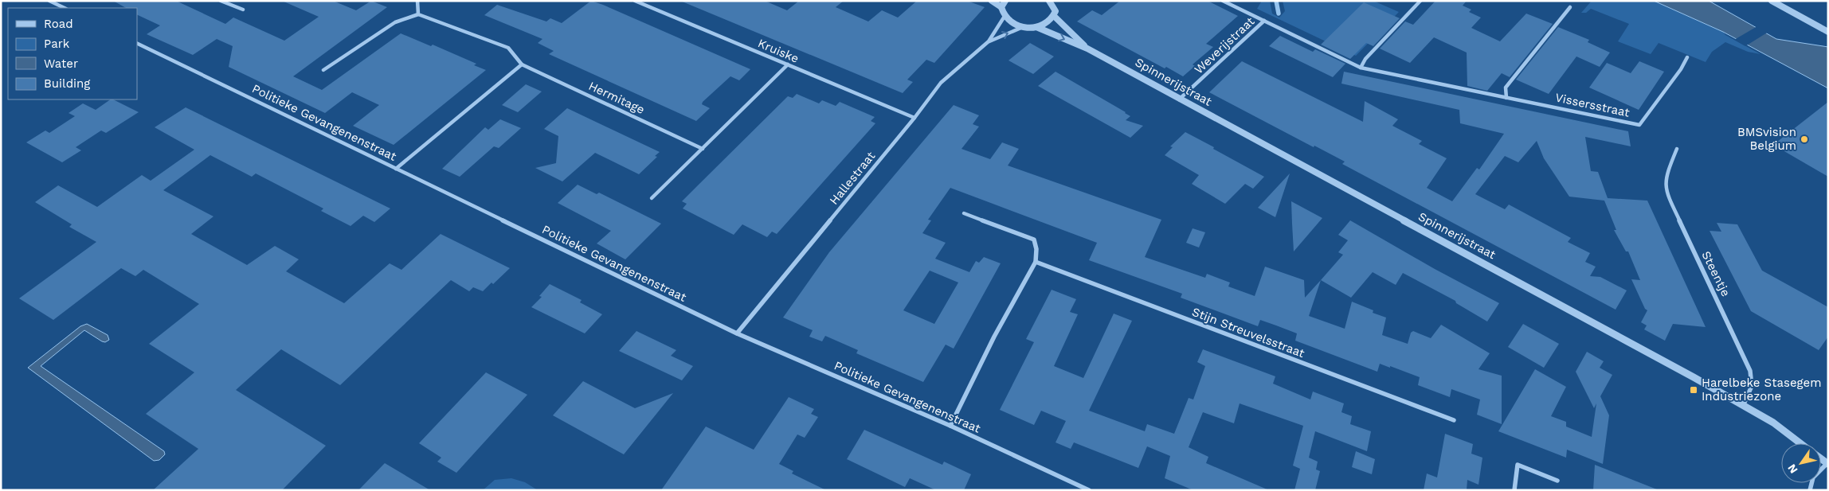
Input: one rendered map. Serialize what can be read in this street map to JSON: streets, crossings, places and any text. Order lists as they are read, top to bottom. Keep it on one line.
{"streets":{"street":["Weverijstraat","Kruiske","Spinnerijstraat","Hermitage","Vissersstraat","Politieke Gevangenenstraat","Hallestraat","Steentje","Stijn Streuvelsstraat"]},"crossings":[["Weverijstraat","Spinnerijstraat"],["Weverijstraat","Vissersstraat"],["Kruiske","Hallestraat"],["Spinnerijstraat","Steentje"],["Politieke Gevangenenstraat","Hallestraat"]],"places":{"other":["BMSvision Belgium"],"transit":["Harelbeke Stasegem Industriezone"]},"legend":["Road","Park","Water","Building"],"north":"bottom left"}
